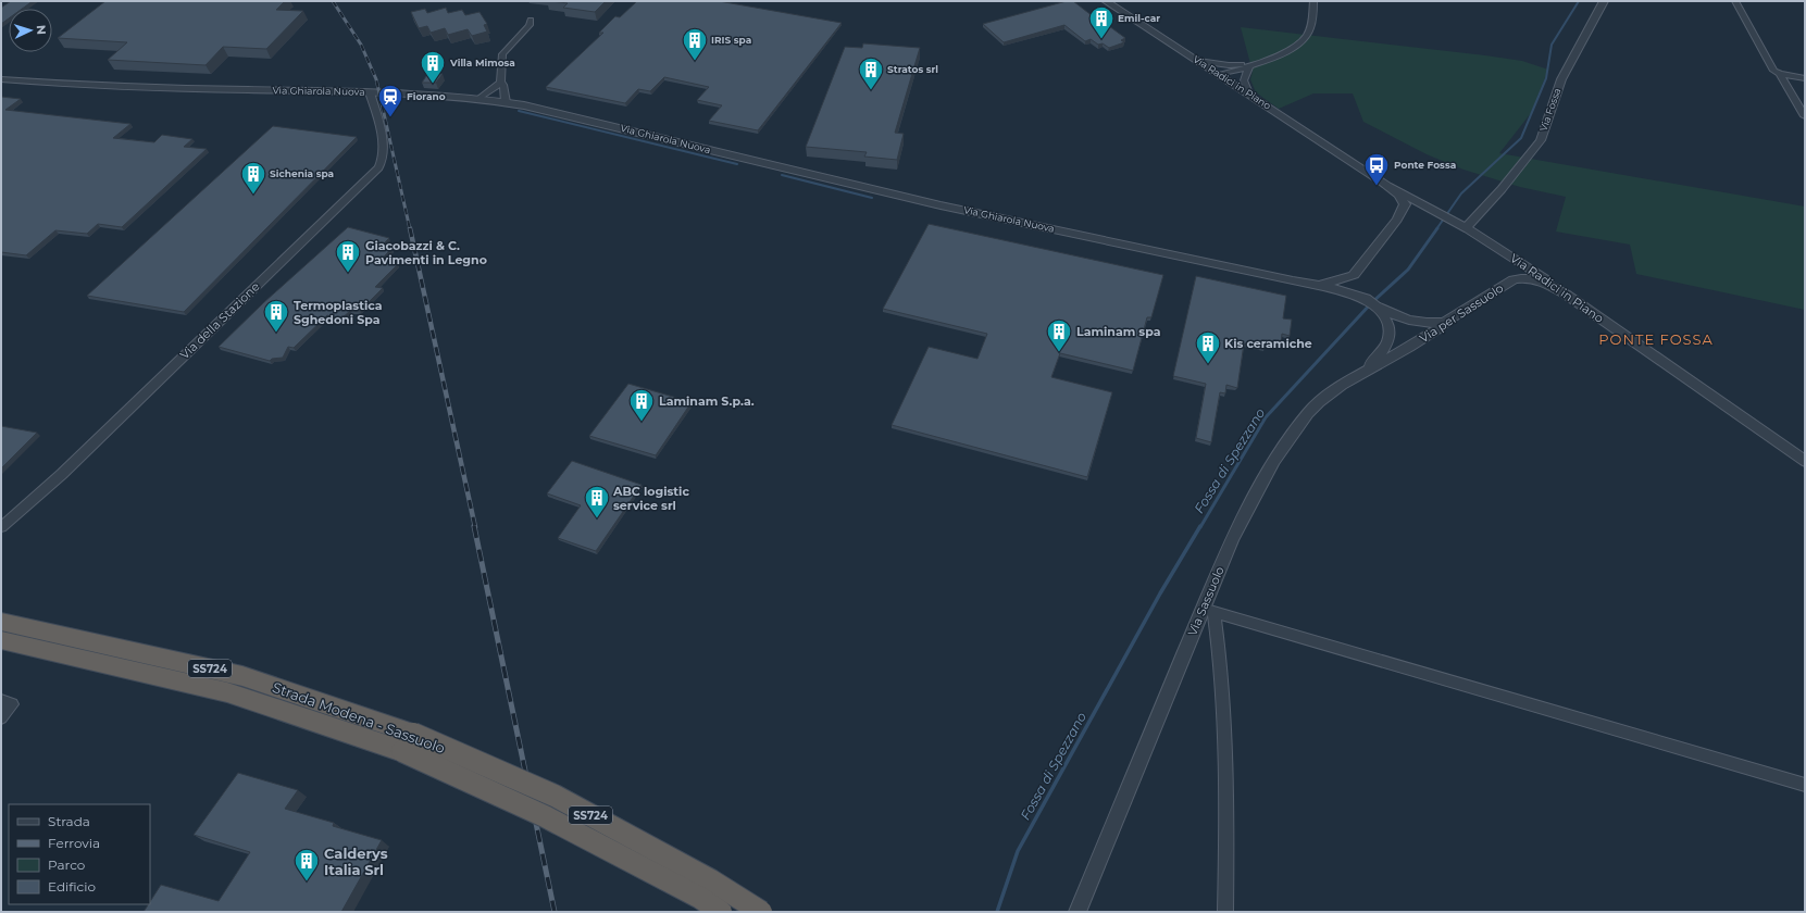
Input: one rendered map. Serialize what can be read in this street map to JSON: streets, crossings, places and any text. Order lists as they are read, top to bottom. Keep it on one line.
{"streets":{"highway":["SS724","Strada Modena - Sassuolo"],"street":["Via Radici in Piano","Via Ghiarola Nuova","Via Fossa","Via per Sassuolo","Via della Stazione","Via Sassuolo"]},"crossings":[["Via Radici in Piano","Via Ghiarola Nuova"],["Via Radici in Piano","Via Fossa"],["Via Radici in Piano","Via per Sassuolo"],["Via Ghiarola Nuova","Via Fossa"],["Via Ghiarola Nuova","Via per Sassuolo"],["Via Ghiarola Nuova","Via della Stazione"],["Via Fossa","Via per Sassuolo"],["Via per Sassuolo","Via Sassuolo"]],"districts":["PONTE FOSSA"],"water":["Fossa di Spezzano"],"places":{"building":["Emil-car","IRIS spa","Villa Mimosa","Stratos srl","Sichenia spa","Giacobazzi & C. Pavimenti in Legno","Termoplastica Sghedoni Spa","Laminam spa","Kis ceramiche","Laminam S.p.a.","ABC logistic service srl","Calderys Italia Srl"],"station":["Fiorano"],"bus stop":["Ponte Fossa"]},"legend":["Strada","Ferrovia","Parco","Edificio"],"north":"right"}
